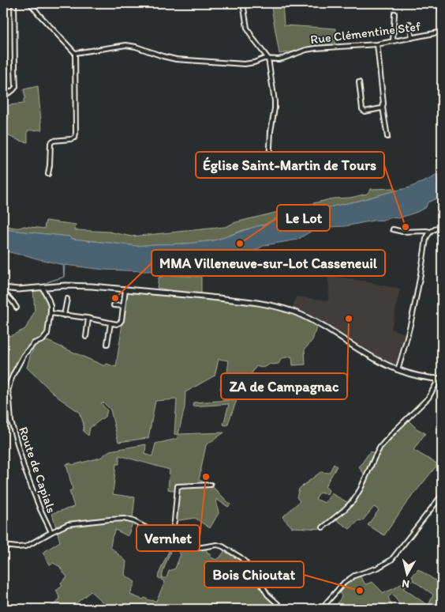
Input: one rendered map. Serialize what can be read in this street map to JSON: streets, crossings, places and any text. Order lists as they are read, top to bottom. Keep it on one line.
{"streets":{"street":["Rue Clémentine Stef","Route de Capials"]},"places":["Église Saint-Martin de Tours","Le Lot","MMA Villeneuve-sur-Lot Casseneuil","ZA de Campagnac","Vernhet","Bois Chioutat"],"north":"bottom"}
